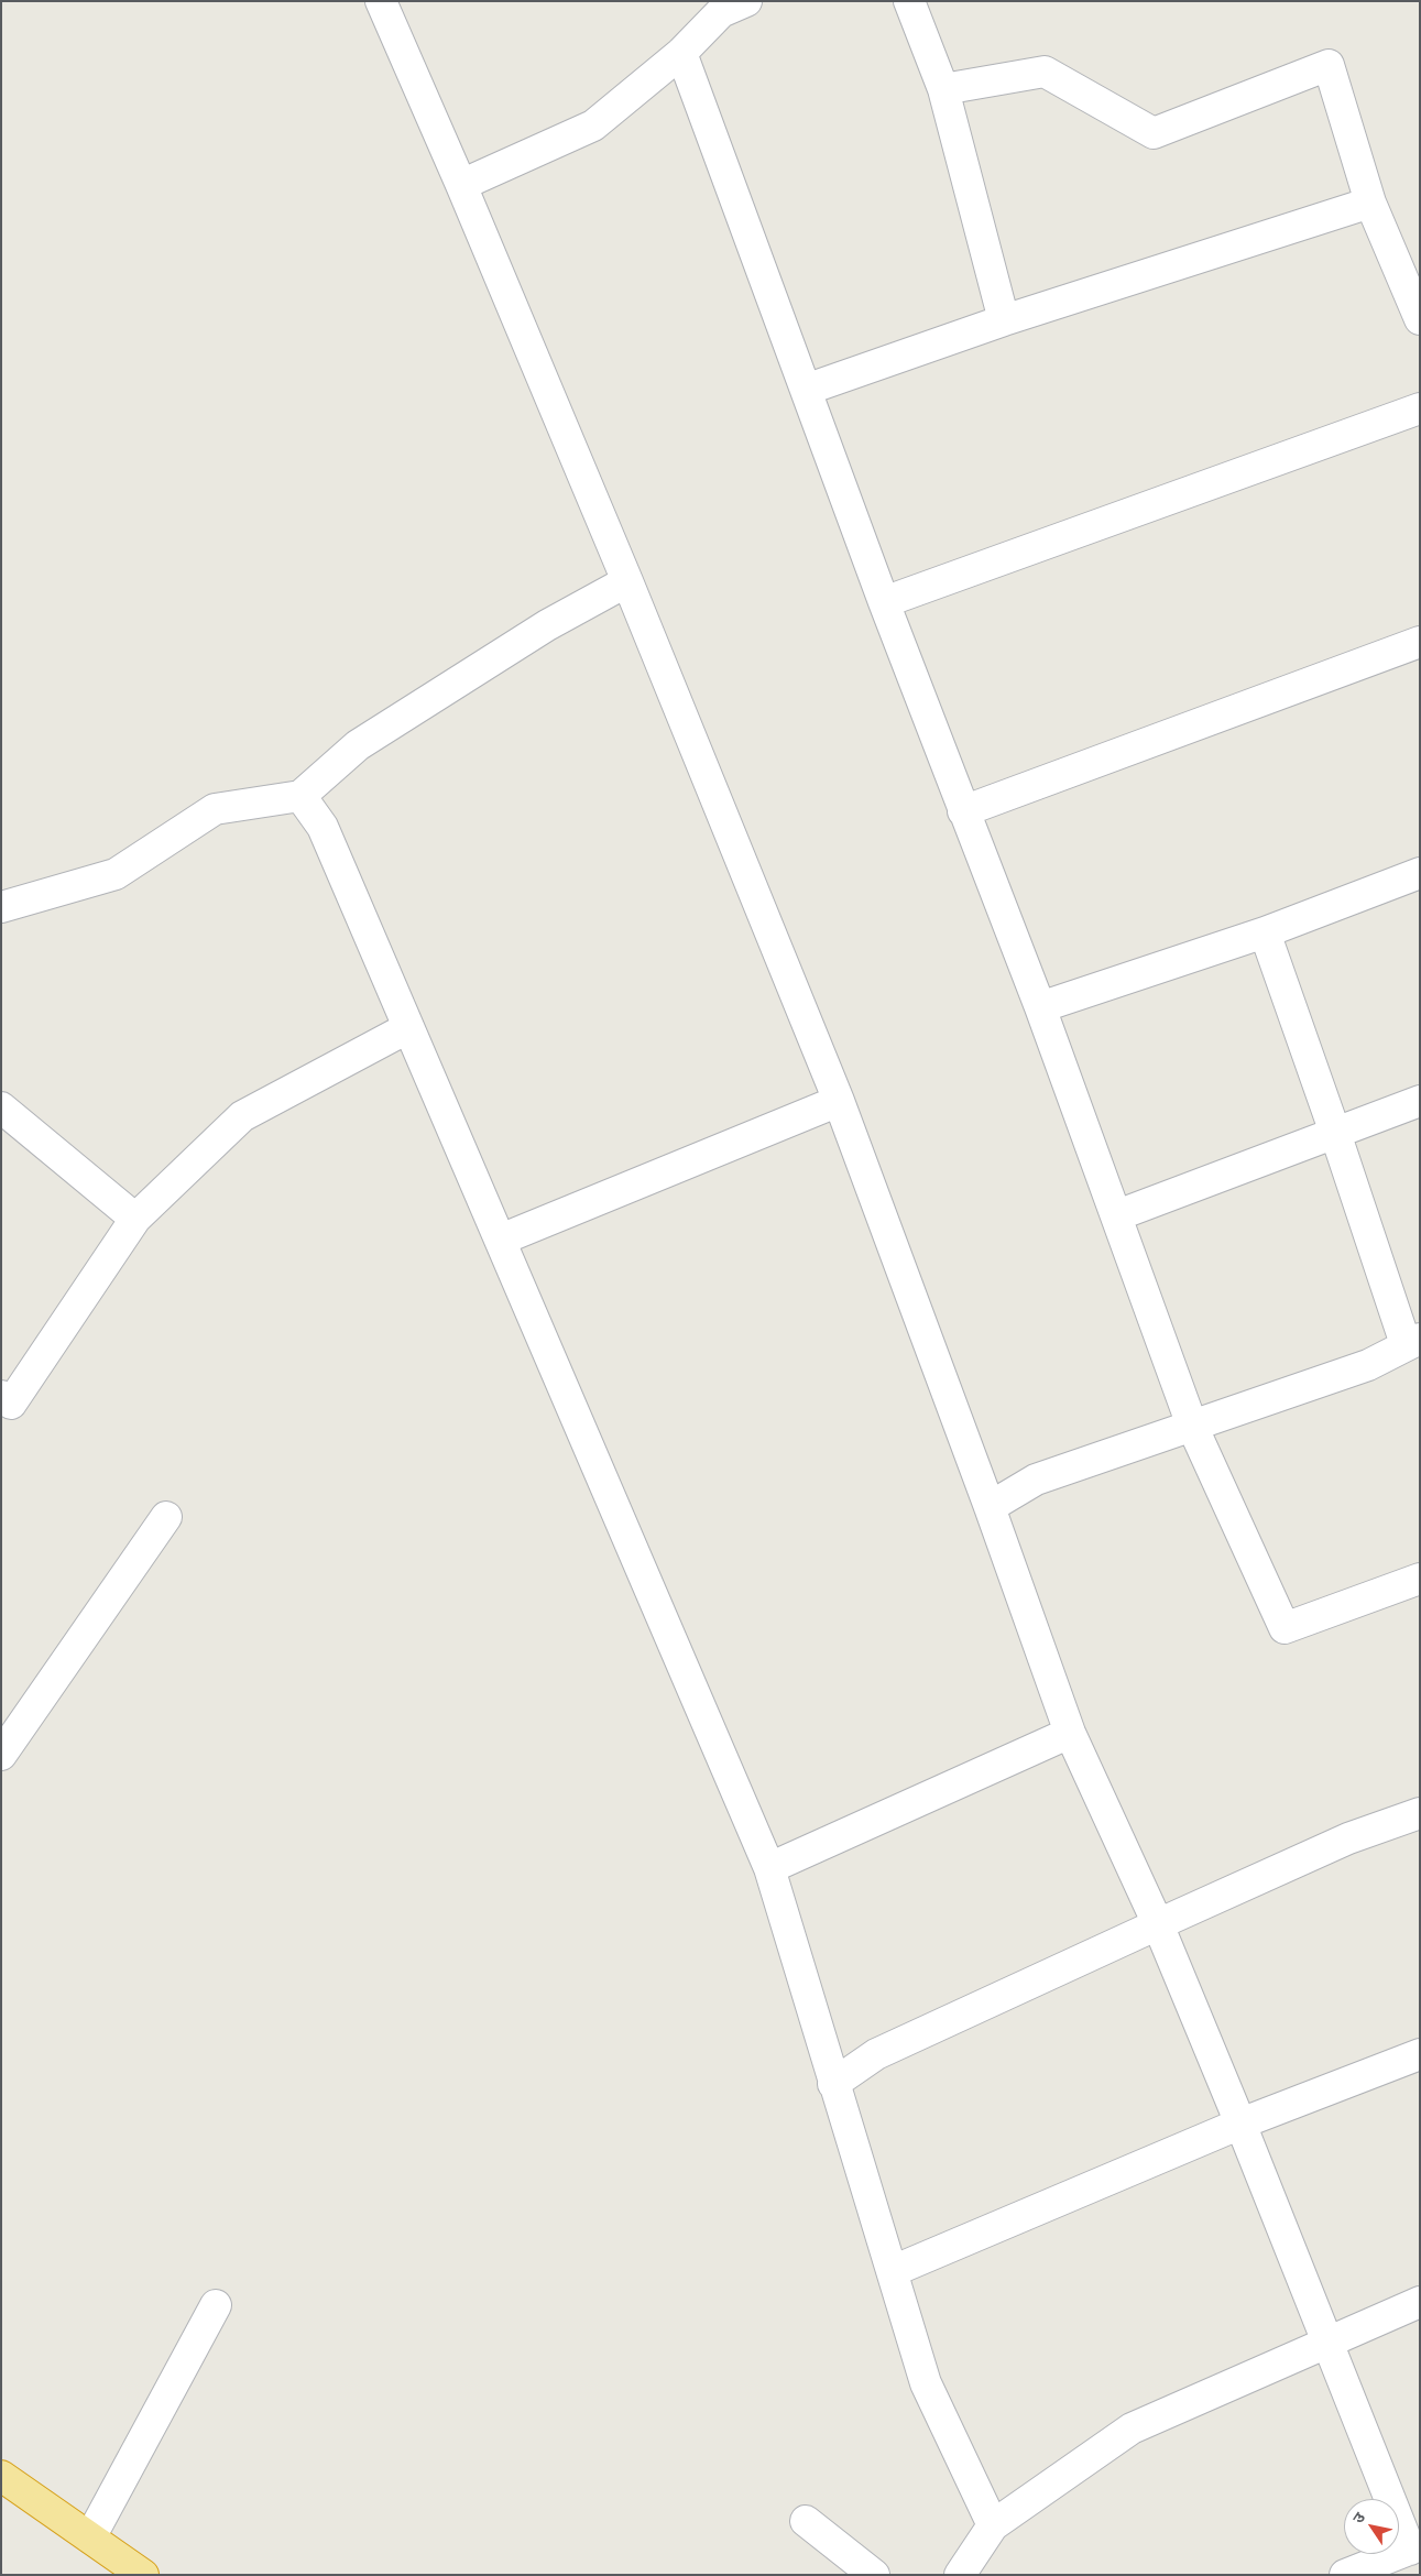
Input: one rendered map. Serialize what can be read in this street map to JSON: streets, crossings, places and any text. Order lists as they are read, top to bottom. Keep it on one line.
{"north":"top left"}
